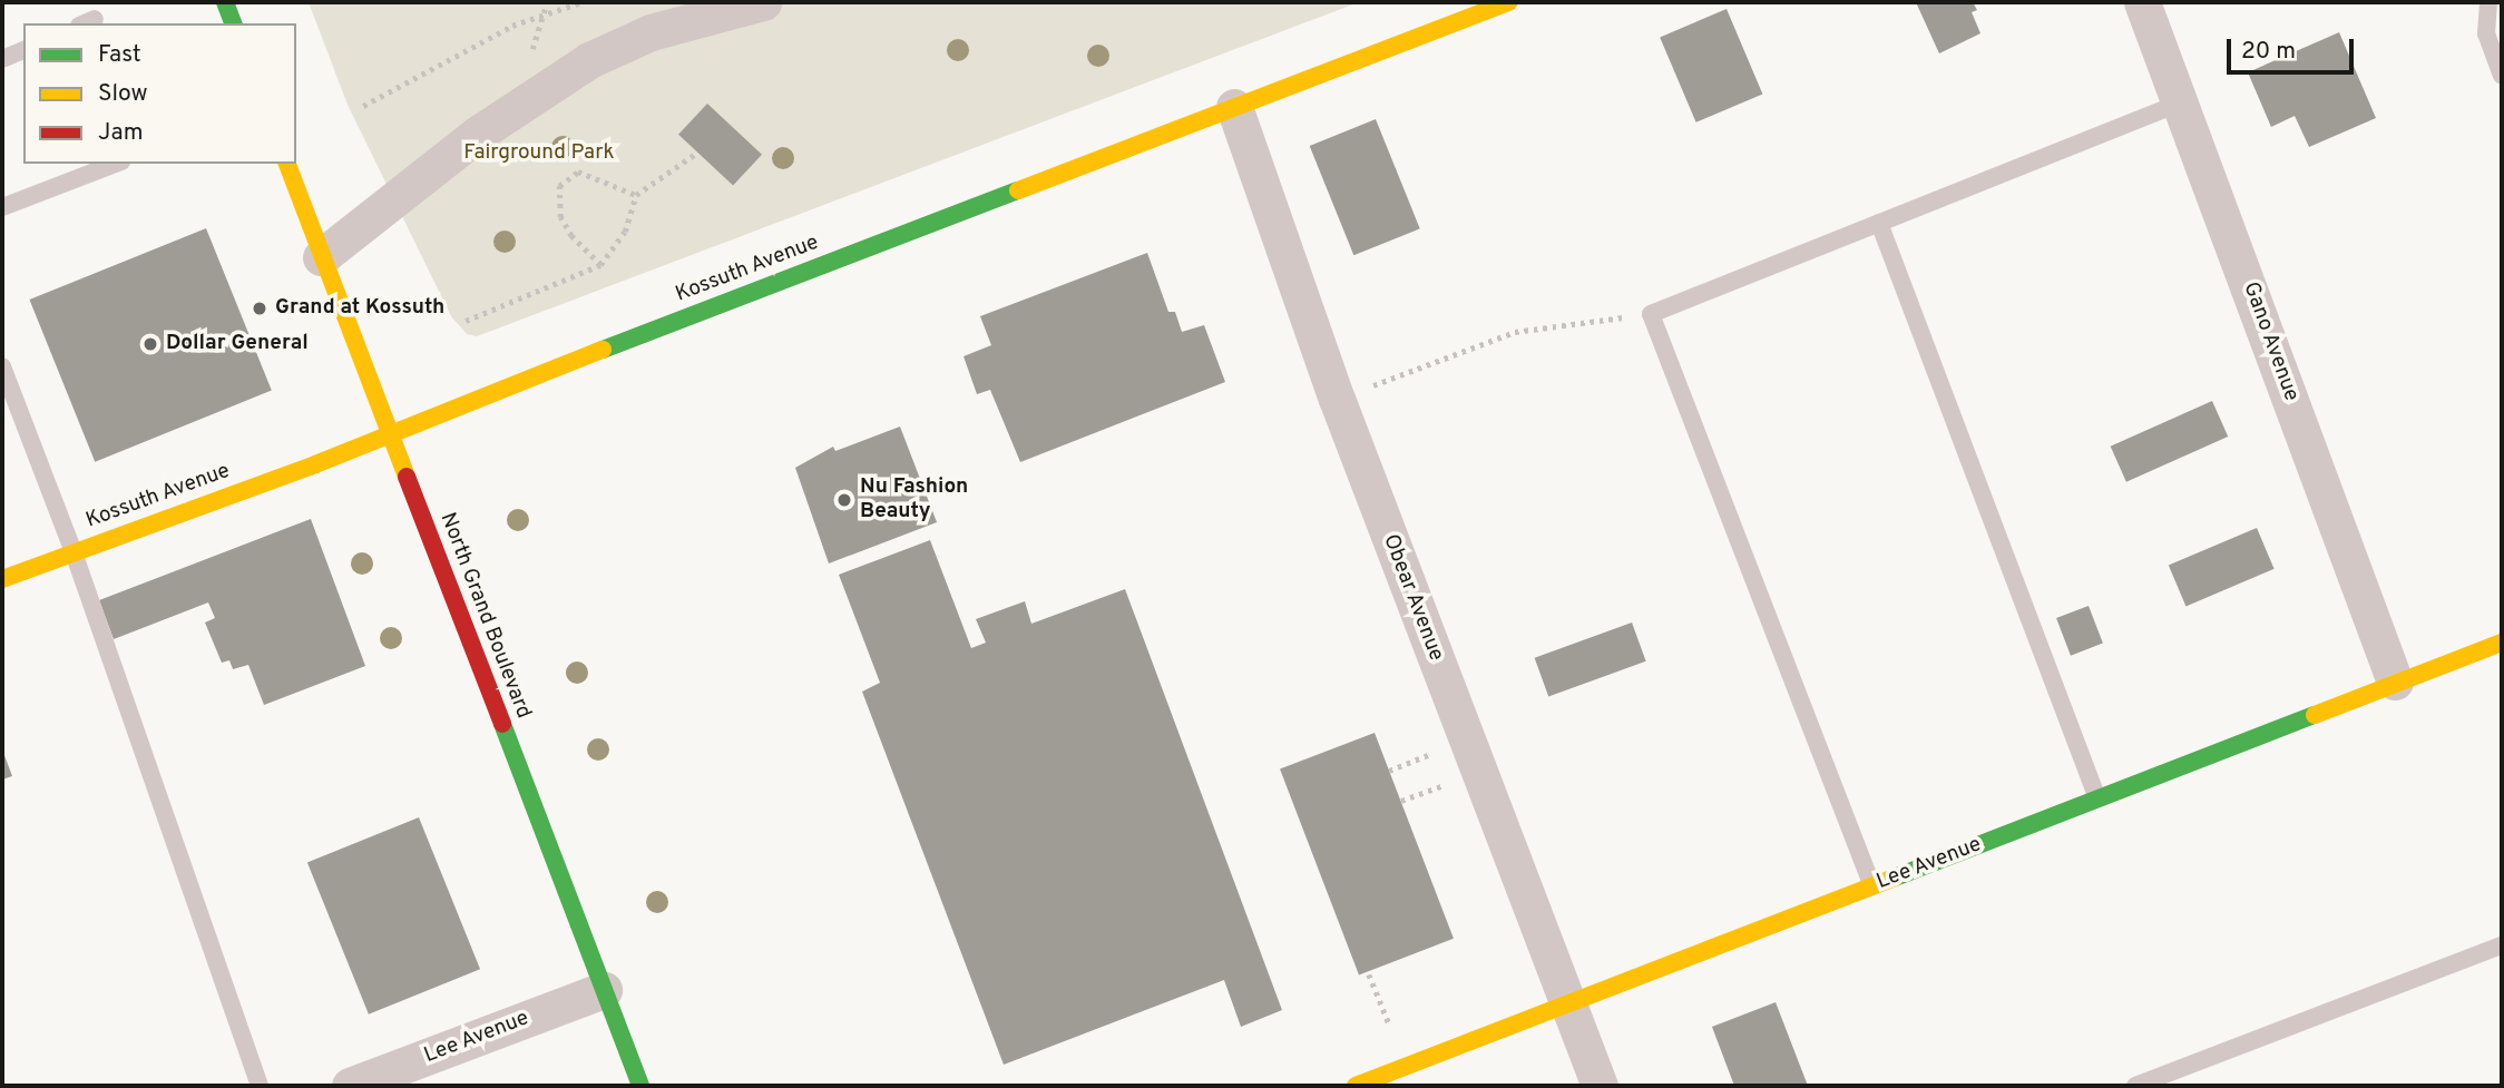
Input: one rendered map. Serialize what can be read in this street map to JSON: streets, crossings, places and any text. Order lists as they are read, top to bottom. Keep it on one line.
{"streets":{"street":["Kossuth Avenue","Gano Avenue","Obear Avenue","North Grand Boulevard","Lee Avenue"]},"crossings":[["Kossuth Avenue","Obear Avenue"],["Kossuth Avenue","North Grand Boulevard"],["Gano Avenue","Lee Avenue"],["Obear Avenue","Lee Avenue"],["North Grand Boulevard","Lee Avenue"]],"parks":["Fairground Park"],"places":["Grand at Kossuth","Dollar General","Nu Fashion Beauty"],"legend":["Fast","Slow","Jam"],"scale_bar":"20 m"}
